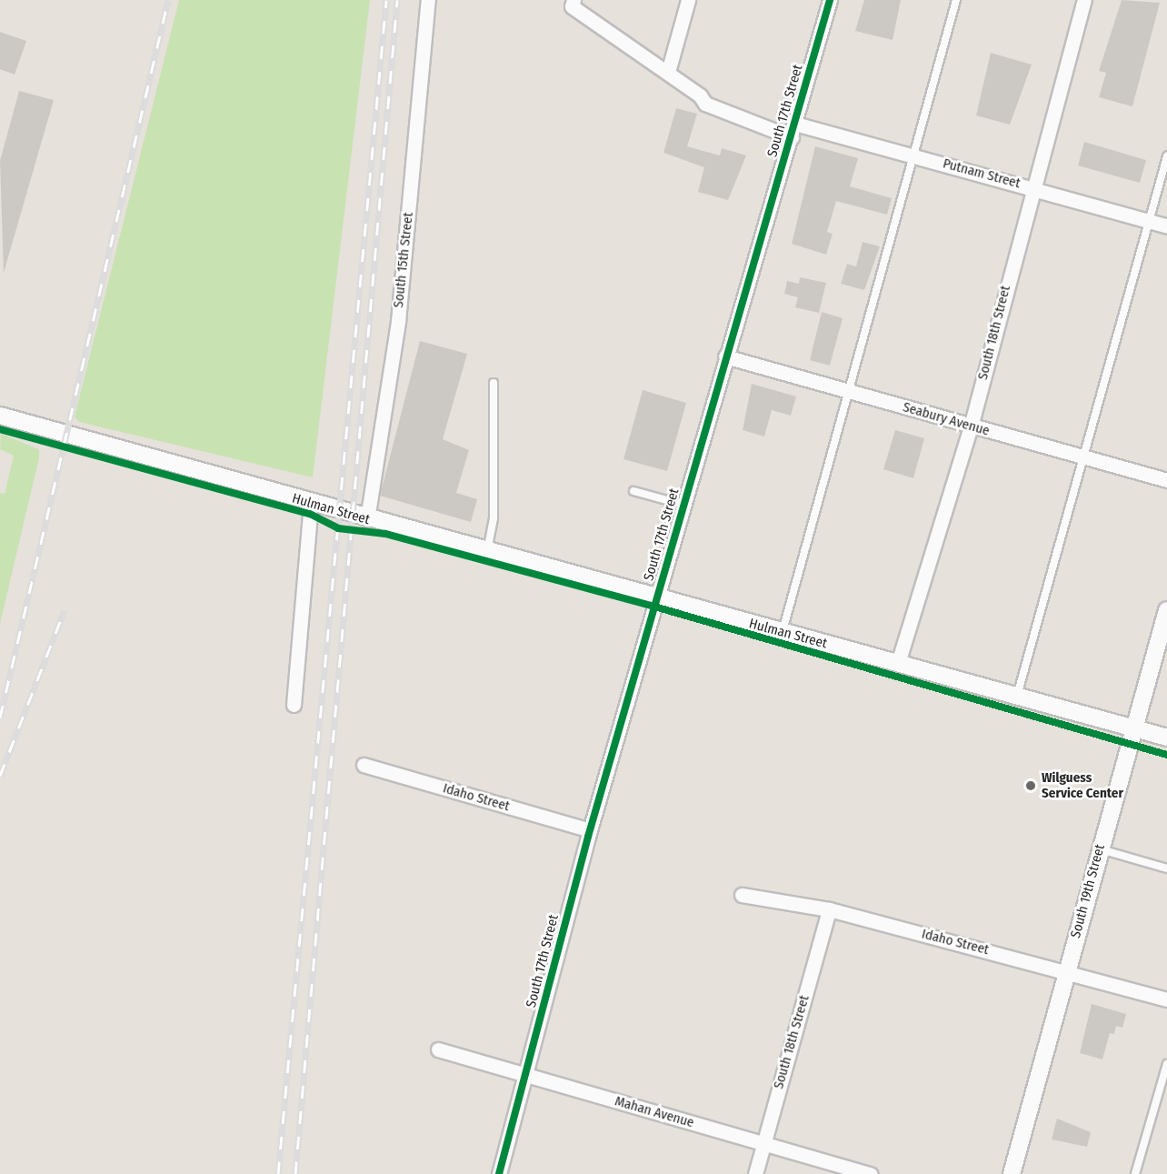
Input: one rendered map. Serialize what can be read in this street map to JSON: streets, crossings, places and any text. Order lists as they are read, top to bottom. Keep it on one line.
{"streets":{"street":["South 17th Street","Putnam Street","South 15th Street","South 18th Street","Seabury Avenue","Hulman Street","Idaho Street","South 19th Street","Mahan Avenue"]},"crossings":[["South 17th Street","Putnam Street"],["South 17th Street","Seabury Avenue"],["South 17th Street","Hulman Street"],["South 17th Street","Idaho Street"],["South 17th Street","Mahan Avenue"],["Putnam Street","South 18th Street"],["South 15th Street","Hulman Street"],["South 18th Street","Seabury Avenue"],["South 18th Street","Hulman Street"],["South 18th Street","Idaho Street"],["South 18th Street","Mahan Avenue"],["Hulman Street","South 19th Street"],["Idaho Street","South 19th Street"]],"places":["Wilguess Service Center"]}
